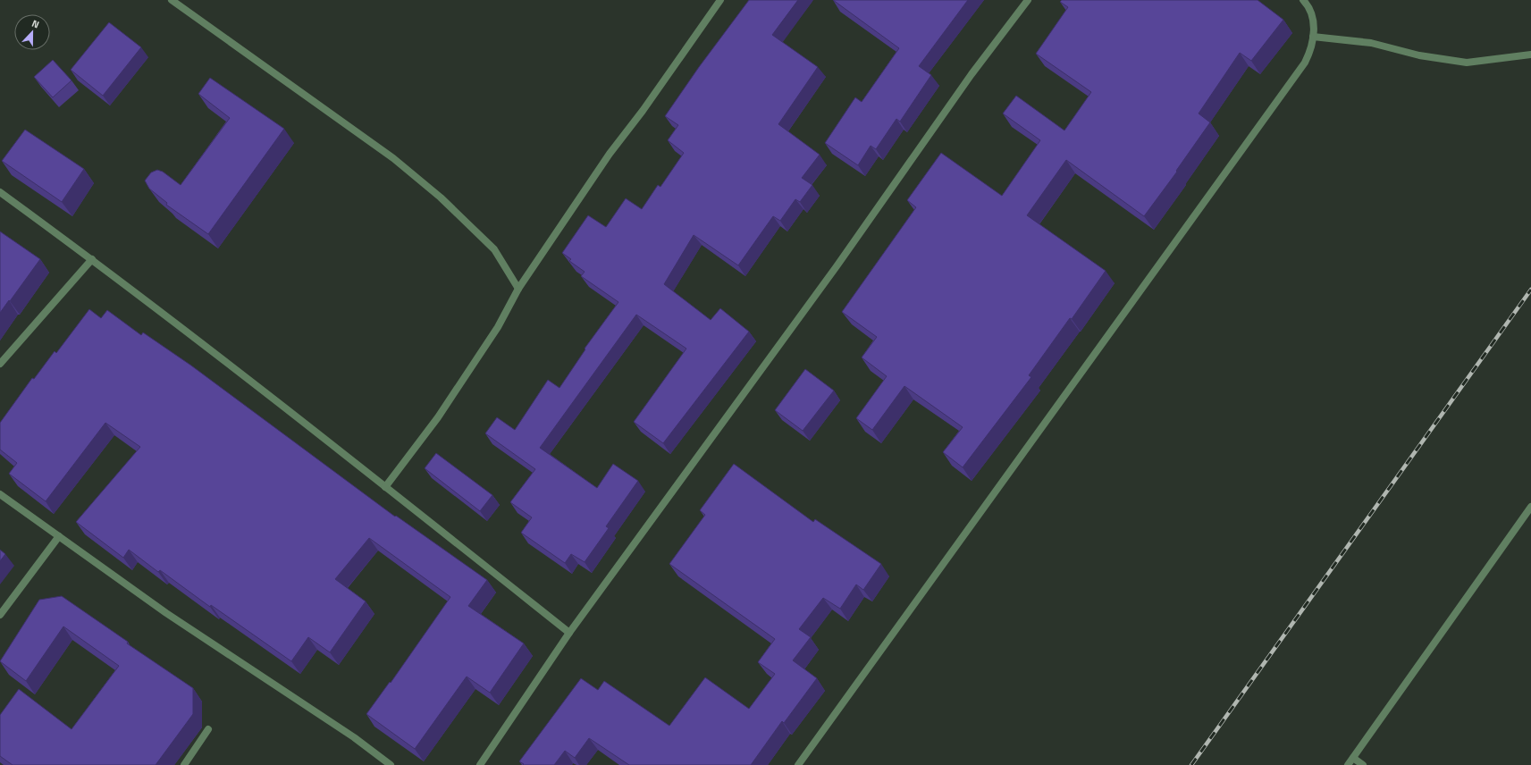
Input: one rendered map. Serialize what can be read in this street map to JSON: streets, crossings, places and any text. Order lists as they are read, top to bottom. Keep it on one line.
{"north":"top"}
